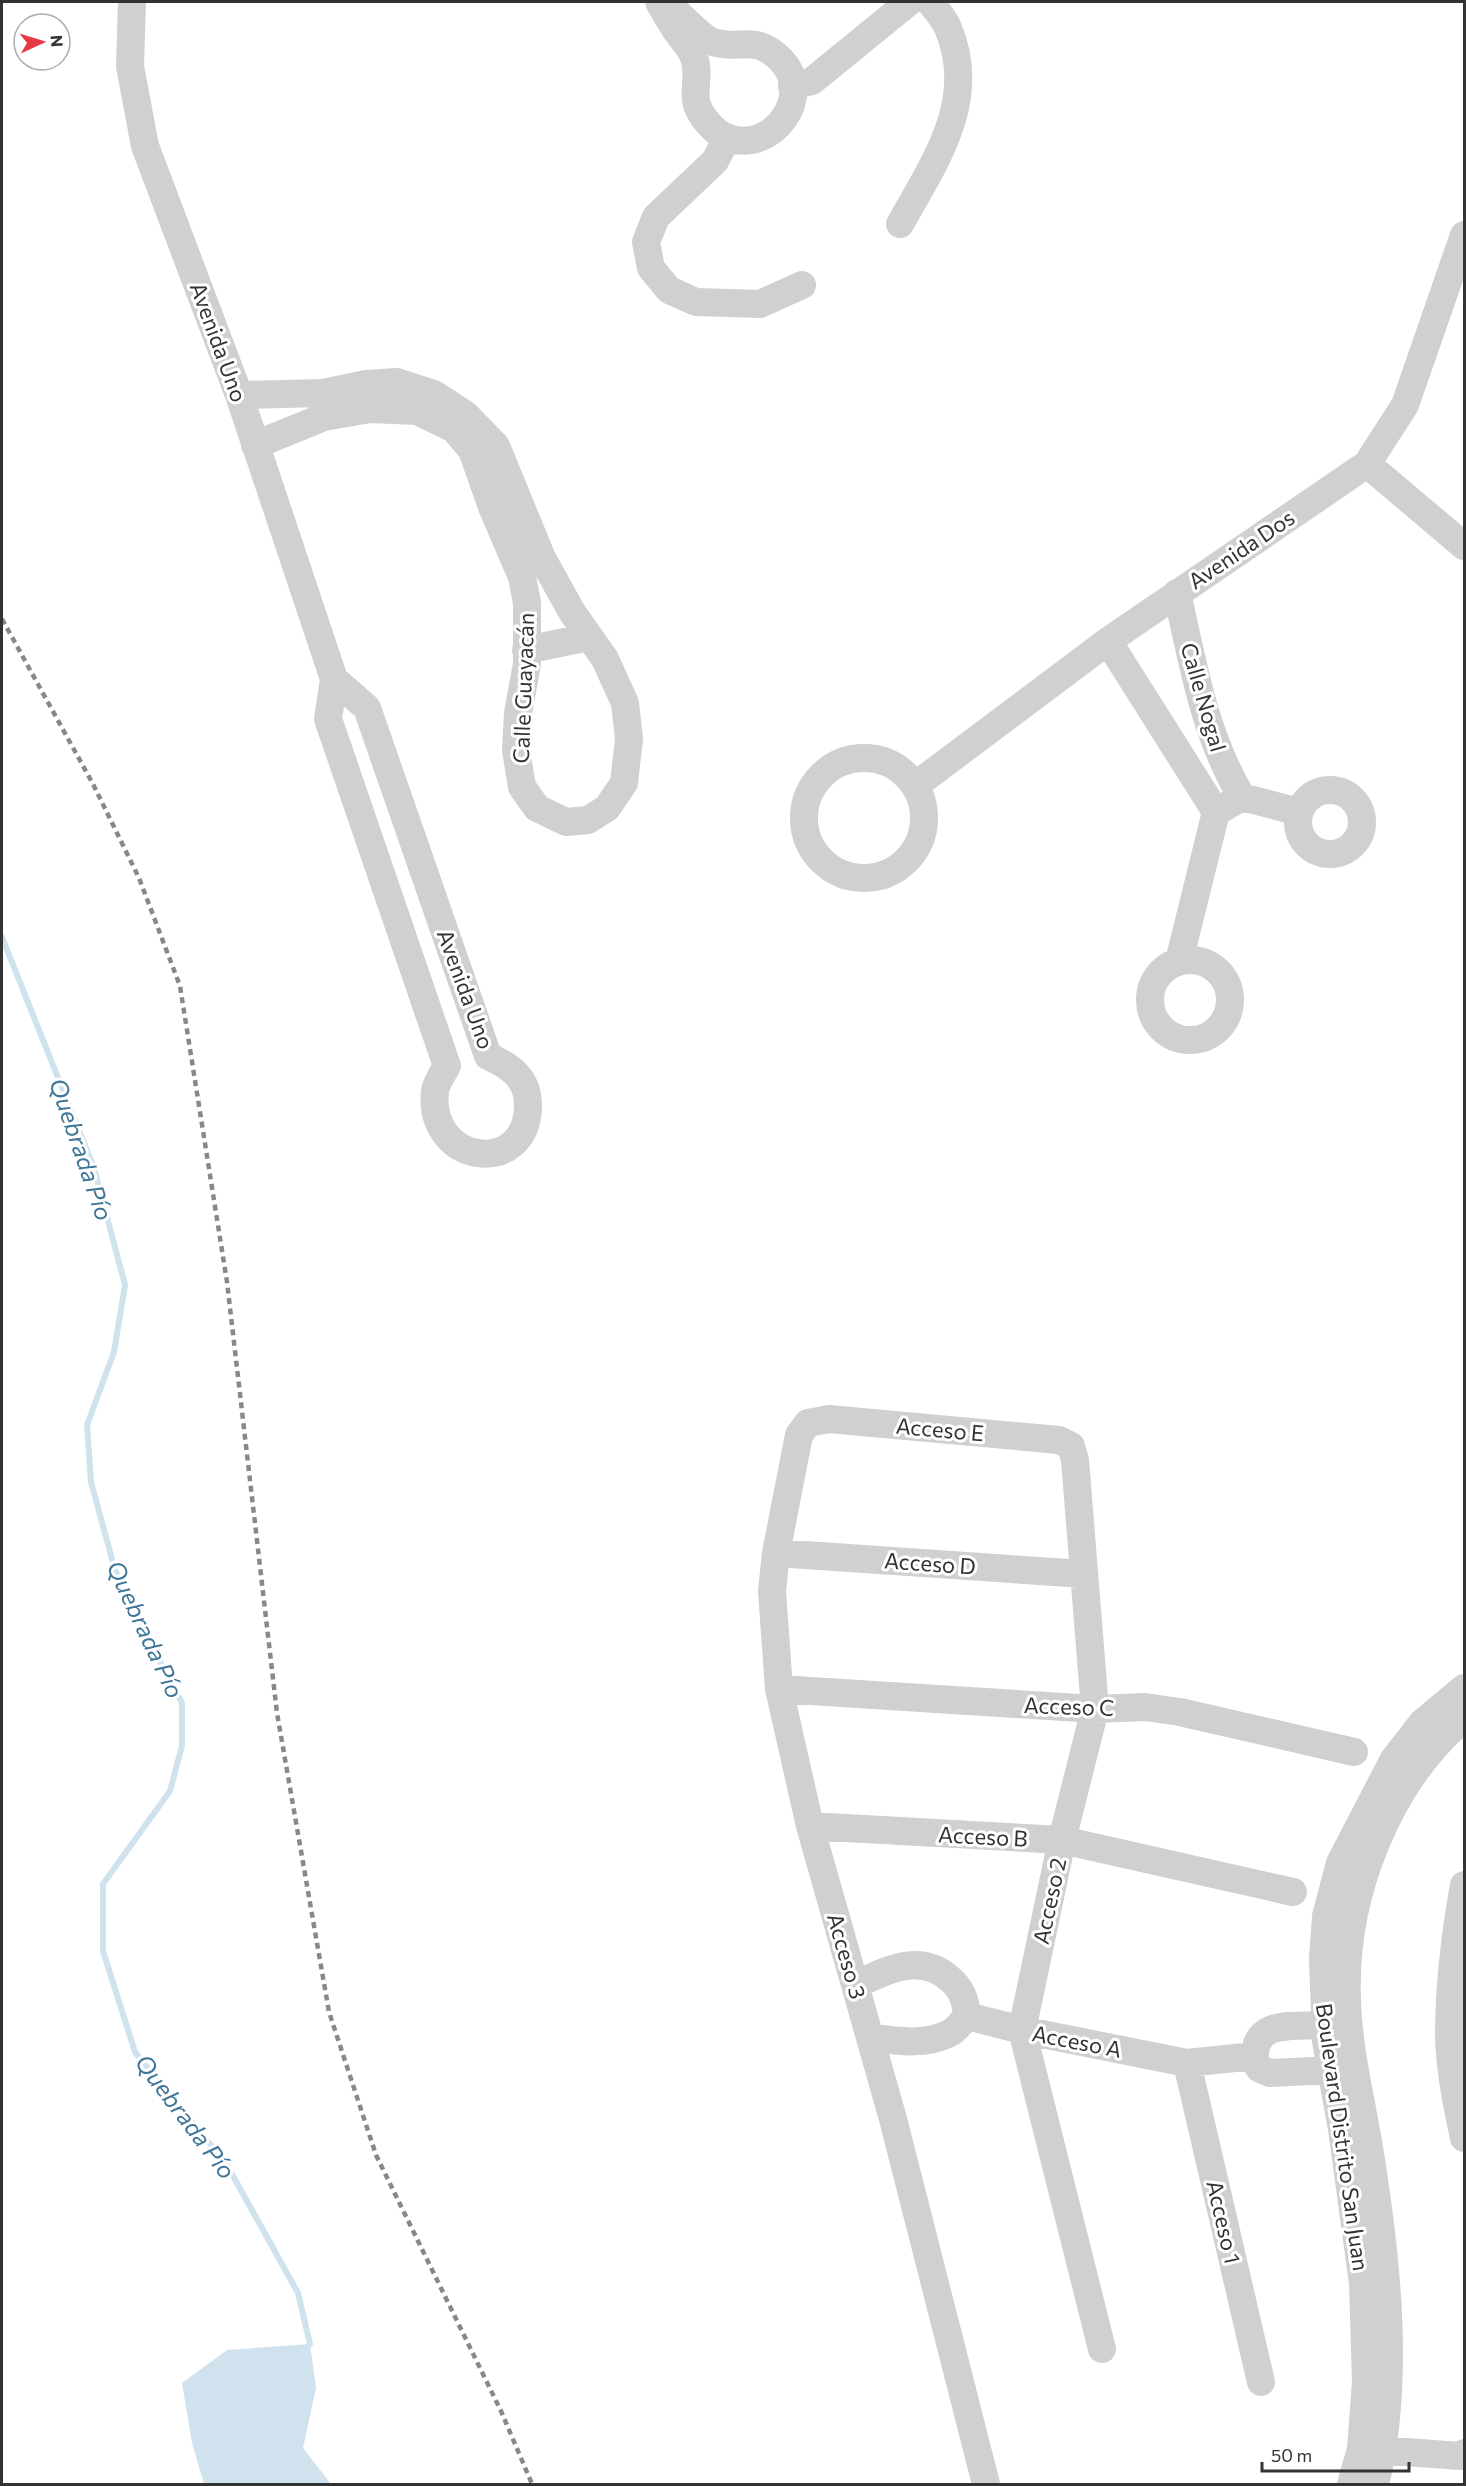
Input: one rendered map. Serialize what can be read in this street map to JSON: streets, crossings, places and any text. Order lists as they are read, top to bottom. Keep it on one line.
{"streets":{"street":["Avenida Uno","Avenida Dos","Calle Guayacán","Calle Nogal","Acceso E","Acceso D","Acceso C","Acceso B","Acceso 2","Acceso 3","Acceso A","Boulevard Distrito San Juan","Acceso 1"]},"crossings":[["Avenida Uno","Calle Guayacán"],["Avenida Dos","Calle Nogal"],["Acceso E","Acceso 2"],["Acceso E","Acceso 3"],["Acceso D","Acceso 2"],["Acceso D","Acceso 3"],["Acceso C","Acceso 2"],["Acceso C","Acceso 3"],["Acceso B","Acceso 2"],["Acceso B","Acceso 3"],["Acceso 2","Acceso A"],["Acceso 3","Acceso A"],["Acceso A","Acceso 1"]],"water":["Quebrada Pío"],"scale_bar":"50 m","north":"right"}
